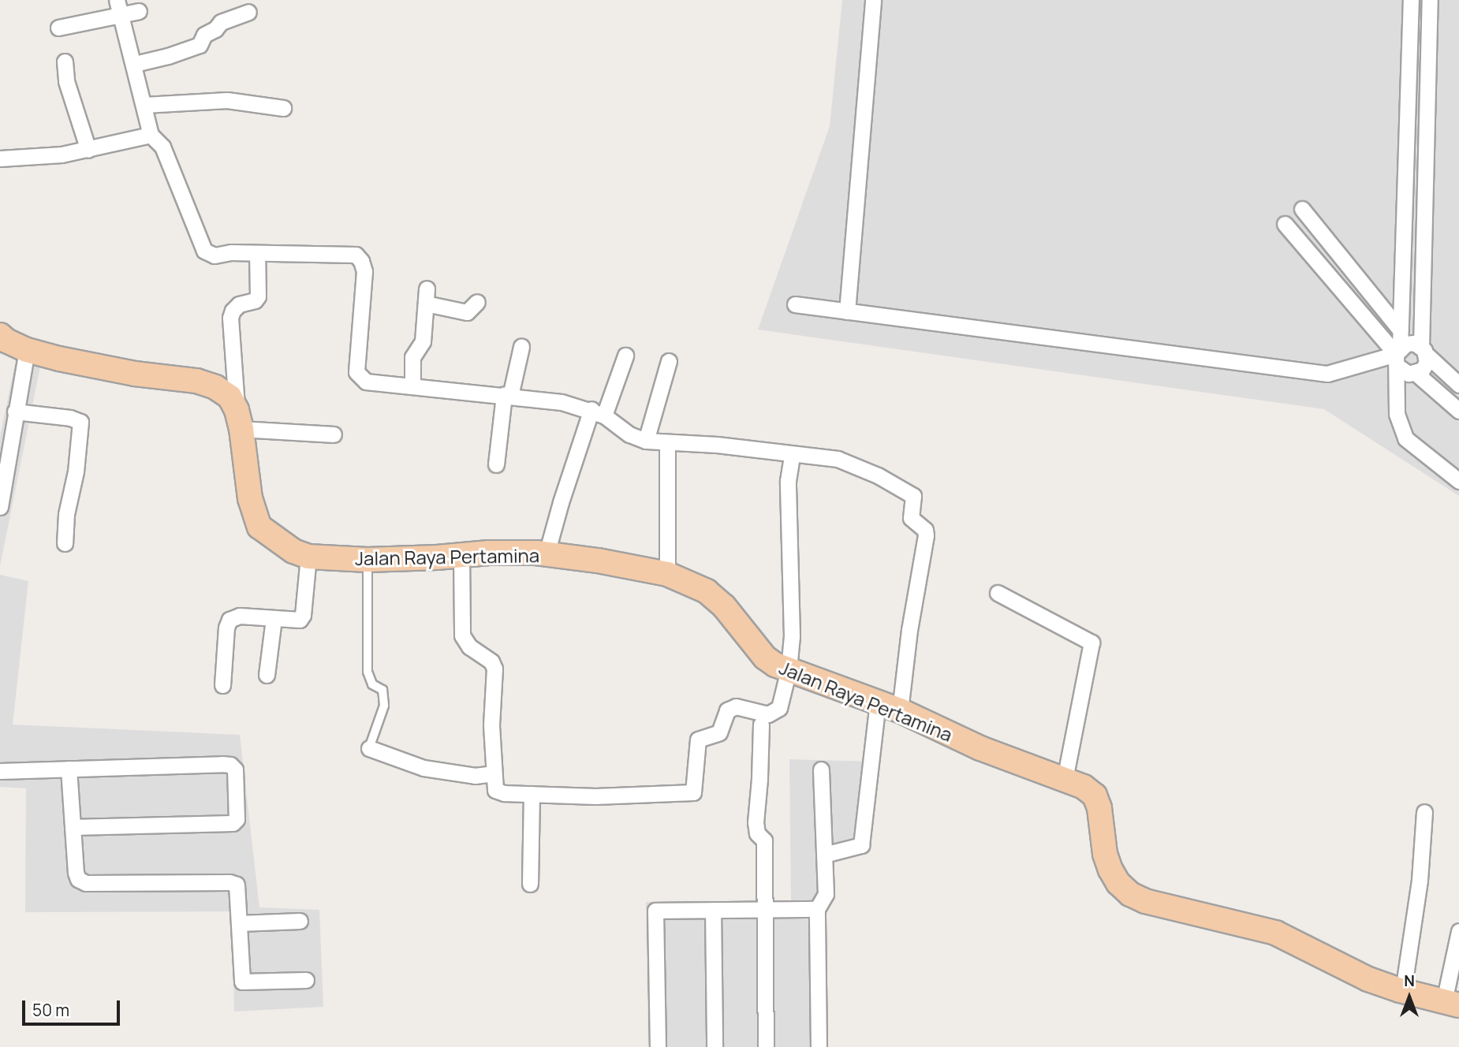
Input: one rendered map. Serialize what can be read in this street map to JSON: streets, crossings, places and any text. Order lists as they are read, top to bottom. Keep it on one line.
{"streets":{"main road":["Jalan Raya Pertamina"]},"scale_bar":"50 m","north":"top"}
